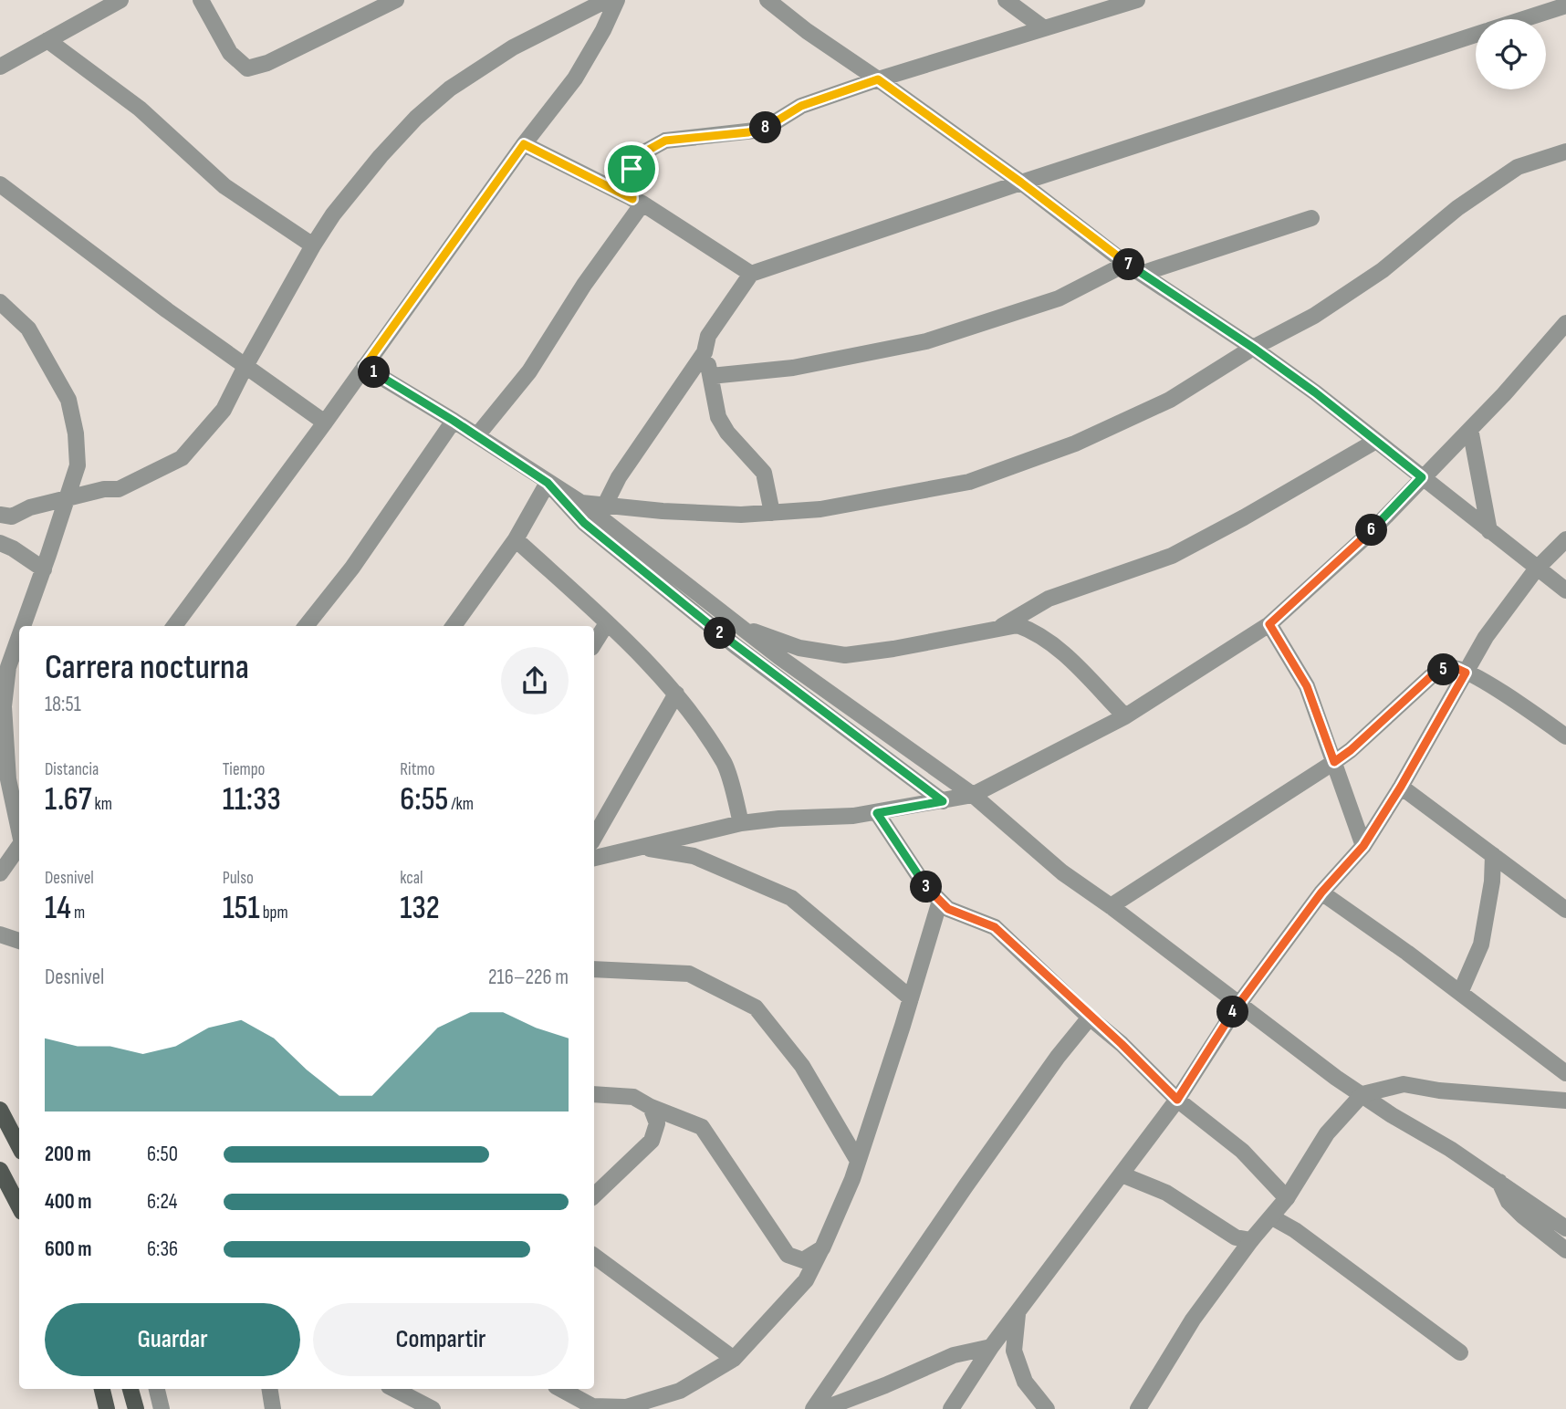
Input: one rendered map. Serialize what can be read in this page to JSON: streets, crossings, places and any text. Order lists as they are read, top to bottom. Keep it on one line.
{"page":{"pins":["8","7","1","6","2","5","3","4"],"heading":["Carrera nocturna","18:51"],"stats":[["Distancia","1.67 km"],["Tiempo","11:33"],["Ritmo","6:55 /km"],["Desnivel","14 m"],["Pulso","151 bpm"],["kcal","132"]],"chart":["Desnivel","216–226 m"],"list":[{"name":"200 m","note":"6:50"},{"name":"400 m","note":"6:24"},{"name":"600 m","note":"6:36"}],"buttons":["Guardar","Compartir"]}}
